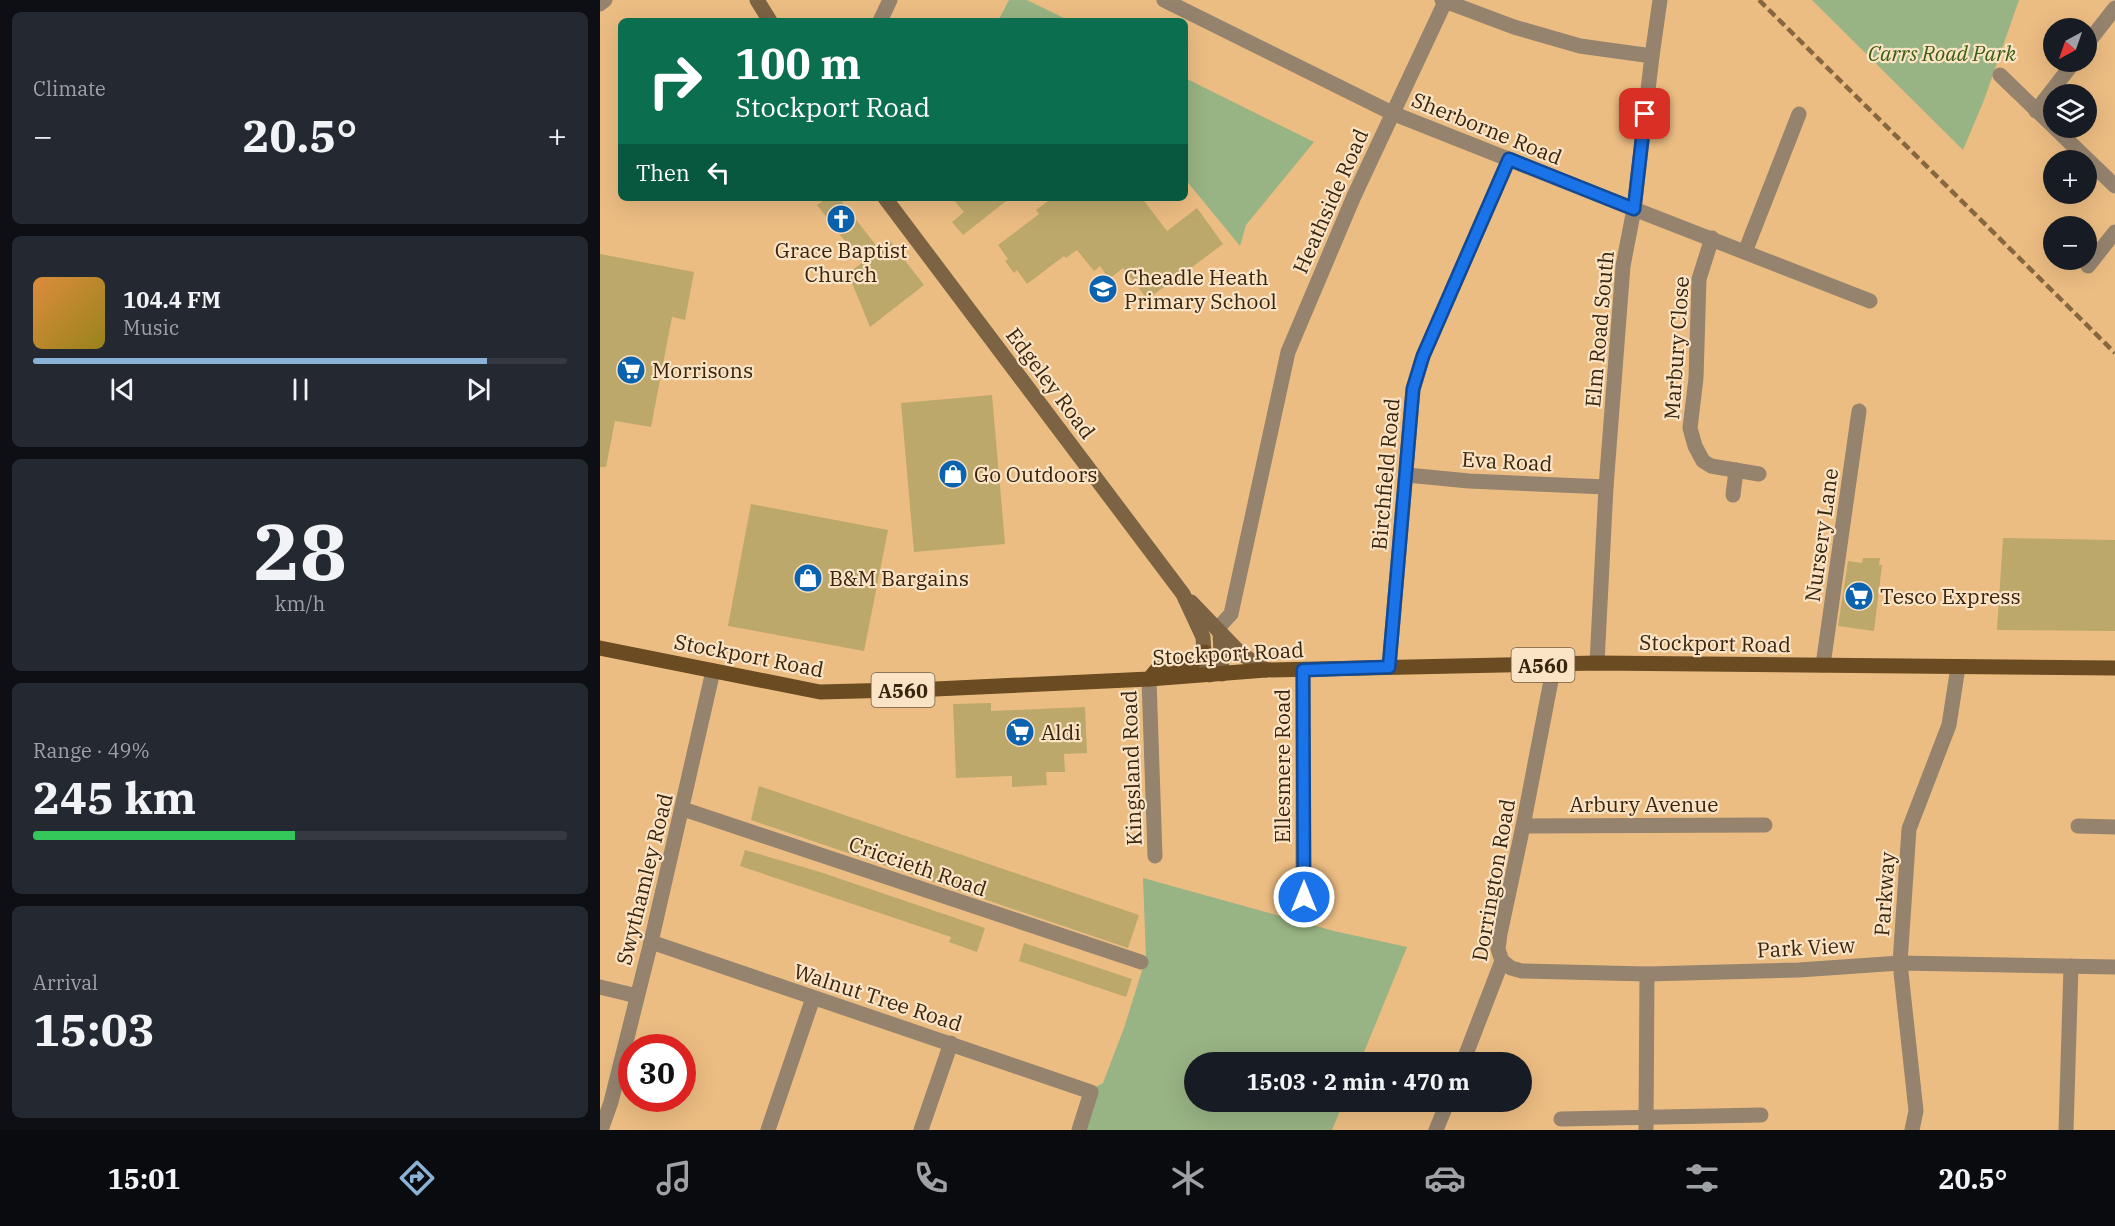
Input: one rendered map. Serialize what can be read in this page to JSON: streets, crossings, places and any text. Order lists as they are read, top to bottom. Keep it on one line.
{"streets":{"main road":["Edgeley Road","Stockport Road","A560"],"street":["Sherborne Road","Heathside Road","Elm Road South","Marbury Close","Eva Road","Birchfield Road","Nursery Lane","Ellesmere Road","Kingsland Road","Arbury Avenue","Criccieth Road","Swythamley Road","Dorrington Road","Parkway","Park View","Walnut Tree Road"]},"crossings":[["Sherborne Road","Heathside Road"],["Sherborne Road","Elm Road South"],["Sherborne Road","Marbury Close"],["Sherborne Road","Birchfield Road"],["Heathside Road","Edgeley Road"],["Elm Road South","Eva Road"],["Elm Road South","Stockport Road"],["Edgeley Road","Stockport Road"],["Edgeley Road","A560"],["Eva Road","Birchfield Road"],["Birchfield Road","Stockport Road"],["Nursery Lane","Stockport Road"],["Stockport Road","A560"],["Stockport Road","Ellesmere Road"],["Stockport Road","Kingsland Road"],["Stockport Road","Swythamley Road"],["Stockport Road","Dorrington Road"],["Stockport Road","Parkway"],["A560","Kingsland Road"],["Arbury Avenue","Dorrington Road"],["Criccieth Road","Swythamley Road"],["Swythamley Road","Walnut Tree Road"],["Dorrington Road","Park View"],["Parkway","Park View"]],"parks":["Carrs Road Park"],"places":{"church":["Grace Baptist Church"],"school or university":["Cheadle Heath Primary School"],"supermarket":["Morrisons","Tesco Express","Aldi"],"shop":["Go Outdoors","B&M Bargains"]},"north":"bottom left","page":{"tile":["Climate",["28","km/h"],["Range · 49%","245 km"],["Arrival","15:03"]],"map_buttons":["+","−"],"turn":["100 m","Stockport Road"],"heat":["−","20.5°","+"],"then":"Then","song":["104.4 FM","Music"],"limit":"30","trip":"15:03 · 2 min · 470 m","tabs":["15:01","20.5°"]}}
